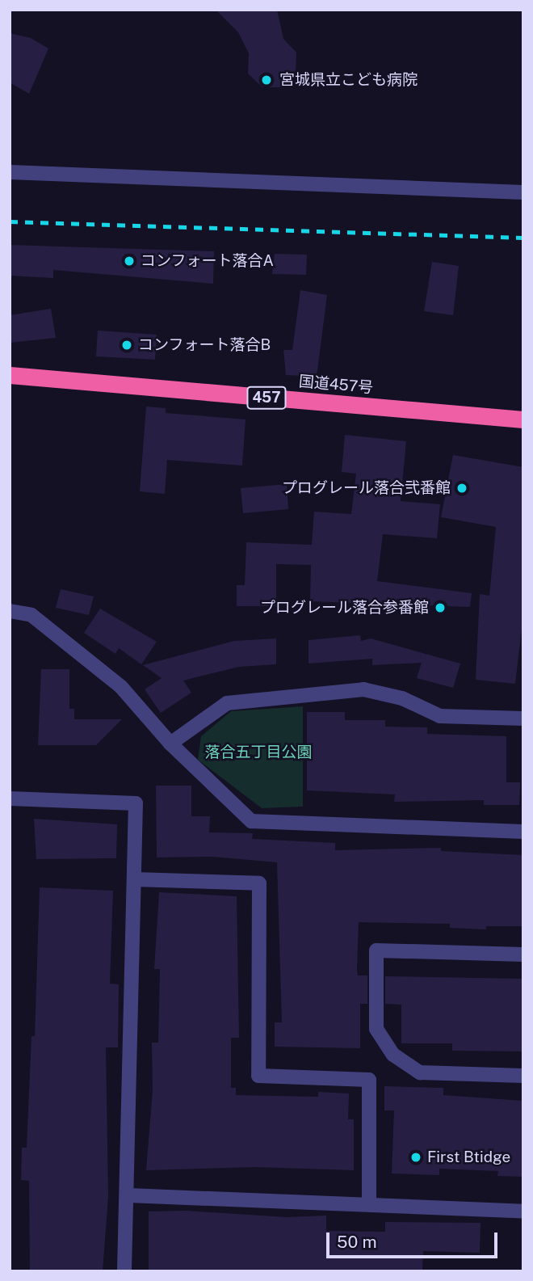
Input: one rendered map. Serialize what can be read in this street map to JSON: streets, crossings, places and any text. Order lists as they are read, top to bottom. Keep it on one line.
{"streets":{"highway":["国道457号","457"]},"parks":["落合五丁目公園"],"places":["宮城県立こども病院","コンフォート落合A","コンフォート落合B","プログレール落合弐番館","プログレール落合参番館","First Btidge"],"scale_bar":"50 m"}
